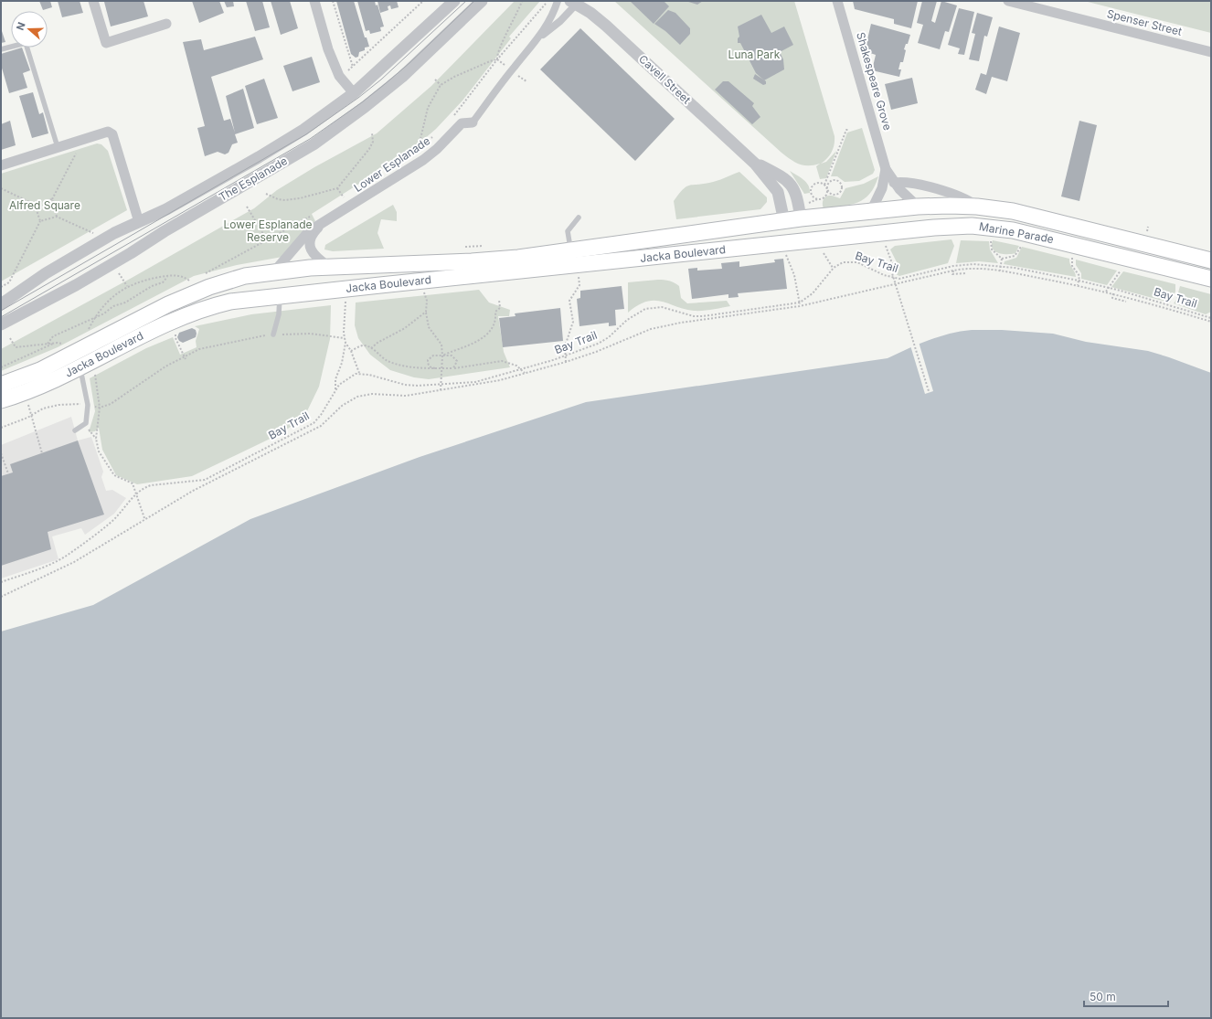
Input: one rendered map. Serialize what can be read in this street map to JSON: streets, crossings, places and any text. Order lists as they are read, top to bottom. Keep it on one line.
{"streets":{"main road":["Marine Parade","Jacka Boulevard"],"street":["Spenser Street","Cavell Street","Shakespeare Grove","Lower Esplanade","The Esplanade"],"path":["Bay Trail"]},"crossings":[["Cavell Street","Lower Esplanade"],["Cavell Street","Marine Parade"],["Cavell Street","Jacka Boulevard"],["Shakespeare Grove","Marine Parade"],["Lower Esplanade","Jacka Boulevard"],["Marine Parade","Jacka Boulevard"]],"parks":["Luna Park","Alfred Square","Lower Esplanade Reserve"],"scale_bar":"50 m","north":"left"}
